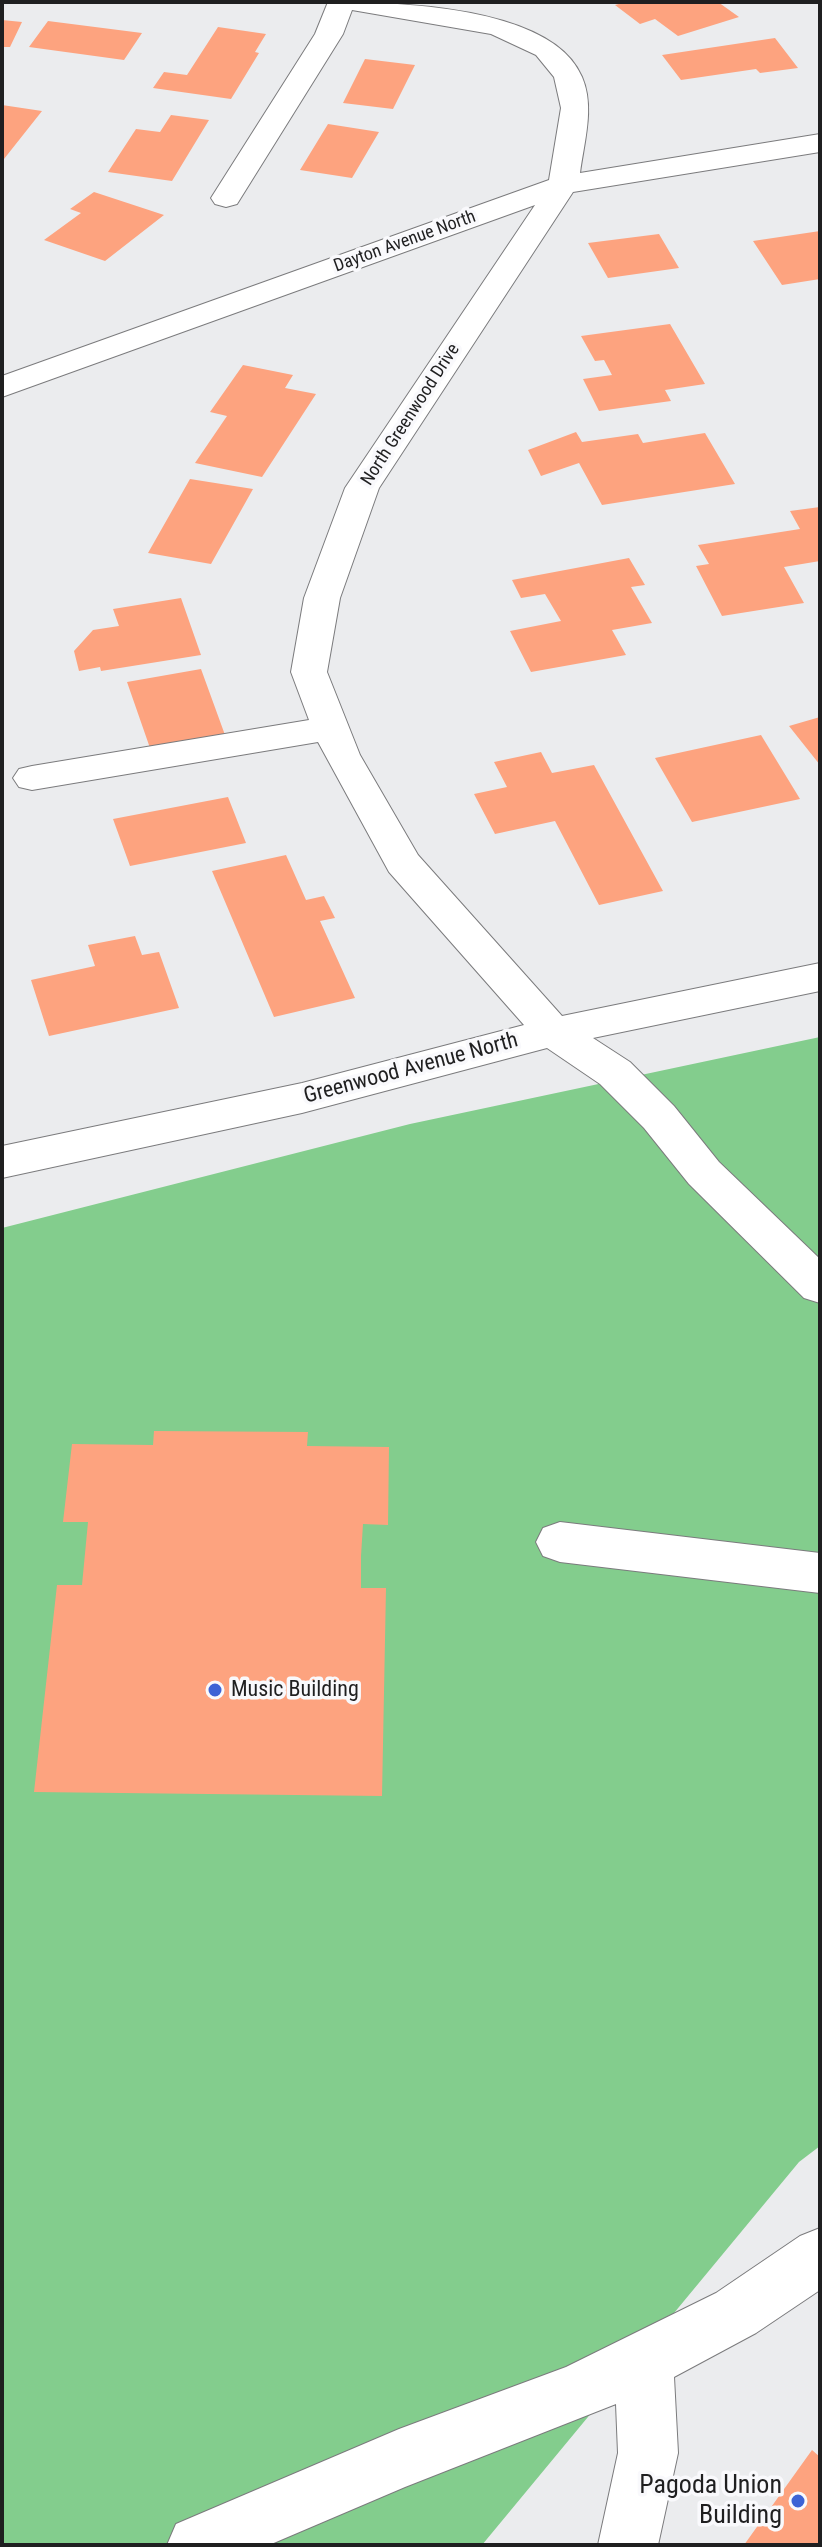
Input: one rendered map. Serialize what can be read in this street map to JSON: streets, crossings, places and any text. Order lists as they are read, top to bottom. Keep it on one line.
{"streets":{"street":["Dayton Avenue North","North Greenwood Drive","Greenwood Avenue North"]},"crossings":[["Dayton Avenue North","North Greenwood Drive"],["North Greenwood Drive","Greenwood Avenue North"]],"places":["Music Building","Pagoda Union Building"]}
